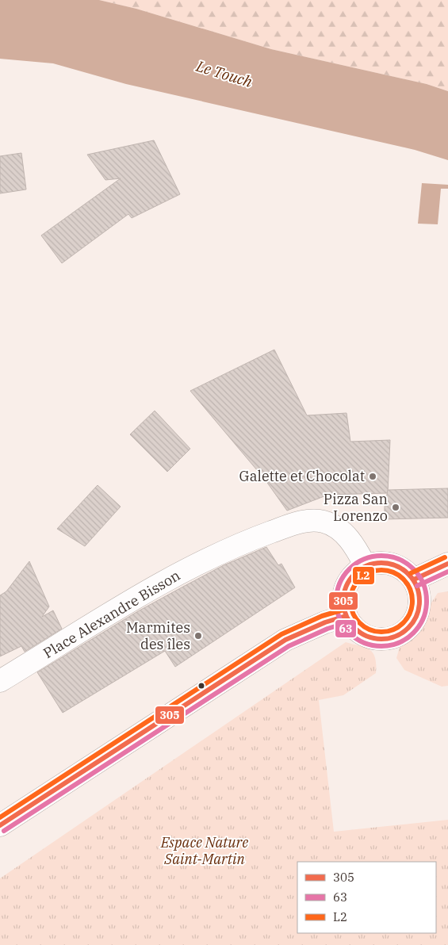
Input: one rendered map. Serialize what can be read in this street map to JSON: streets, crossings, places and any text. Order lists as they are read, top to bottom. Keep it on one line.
{"streets":{"street":["Place Alexandre Bisson"]},"water":["Le Touch"],"parks":["Espace Nature Saint-Martin"],"places":["Galette et Chocolat","Pizza San Lorenzo","Marmites des îles"],"lines":["transit line 63","transit line L2","transit line 305"],"legend":["305","63","L2"]}
